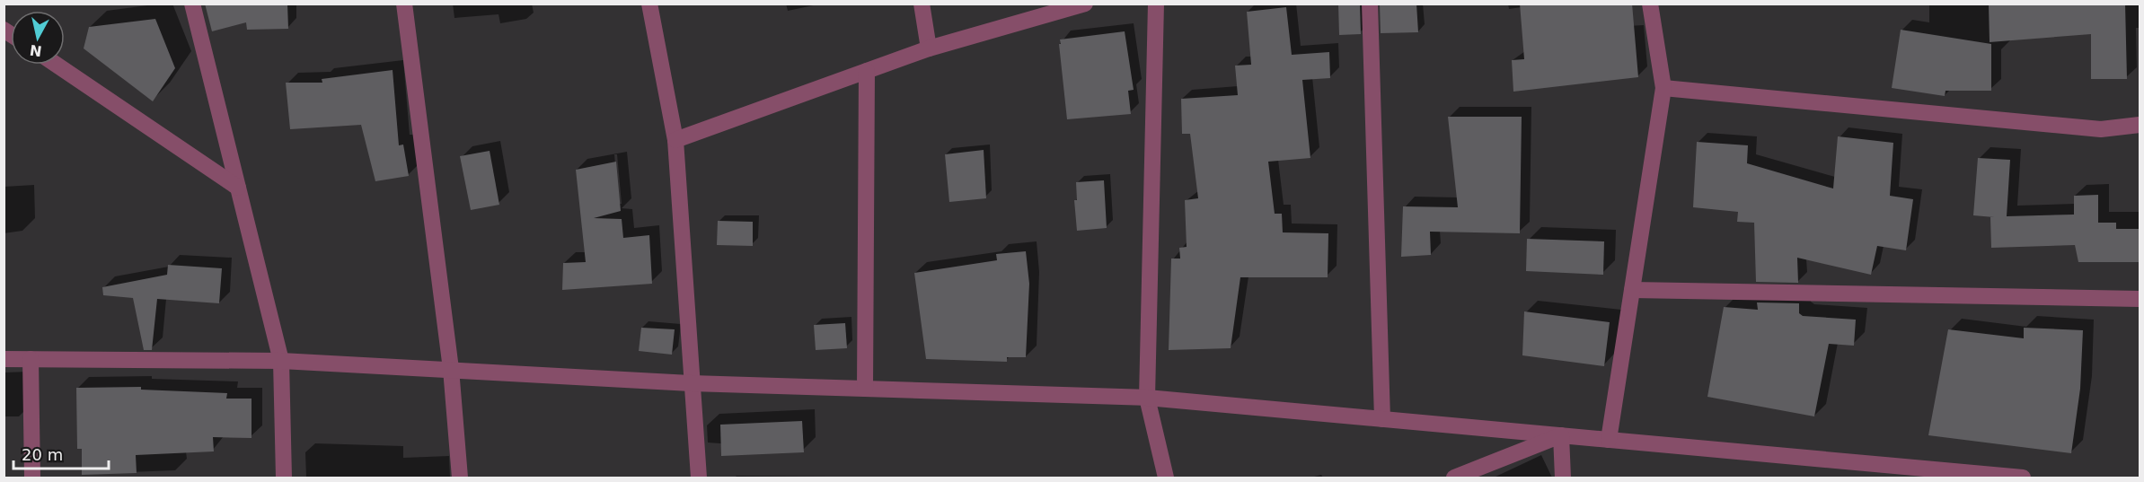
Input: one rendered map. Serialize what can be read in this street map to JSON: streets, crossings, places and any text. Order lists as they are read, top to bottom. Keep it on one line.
{"scale_bar":"20 m","north":"bottom"}
